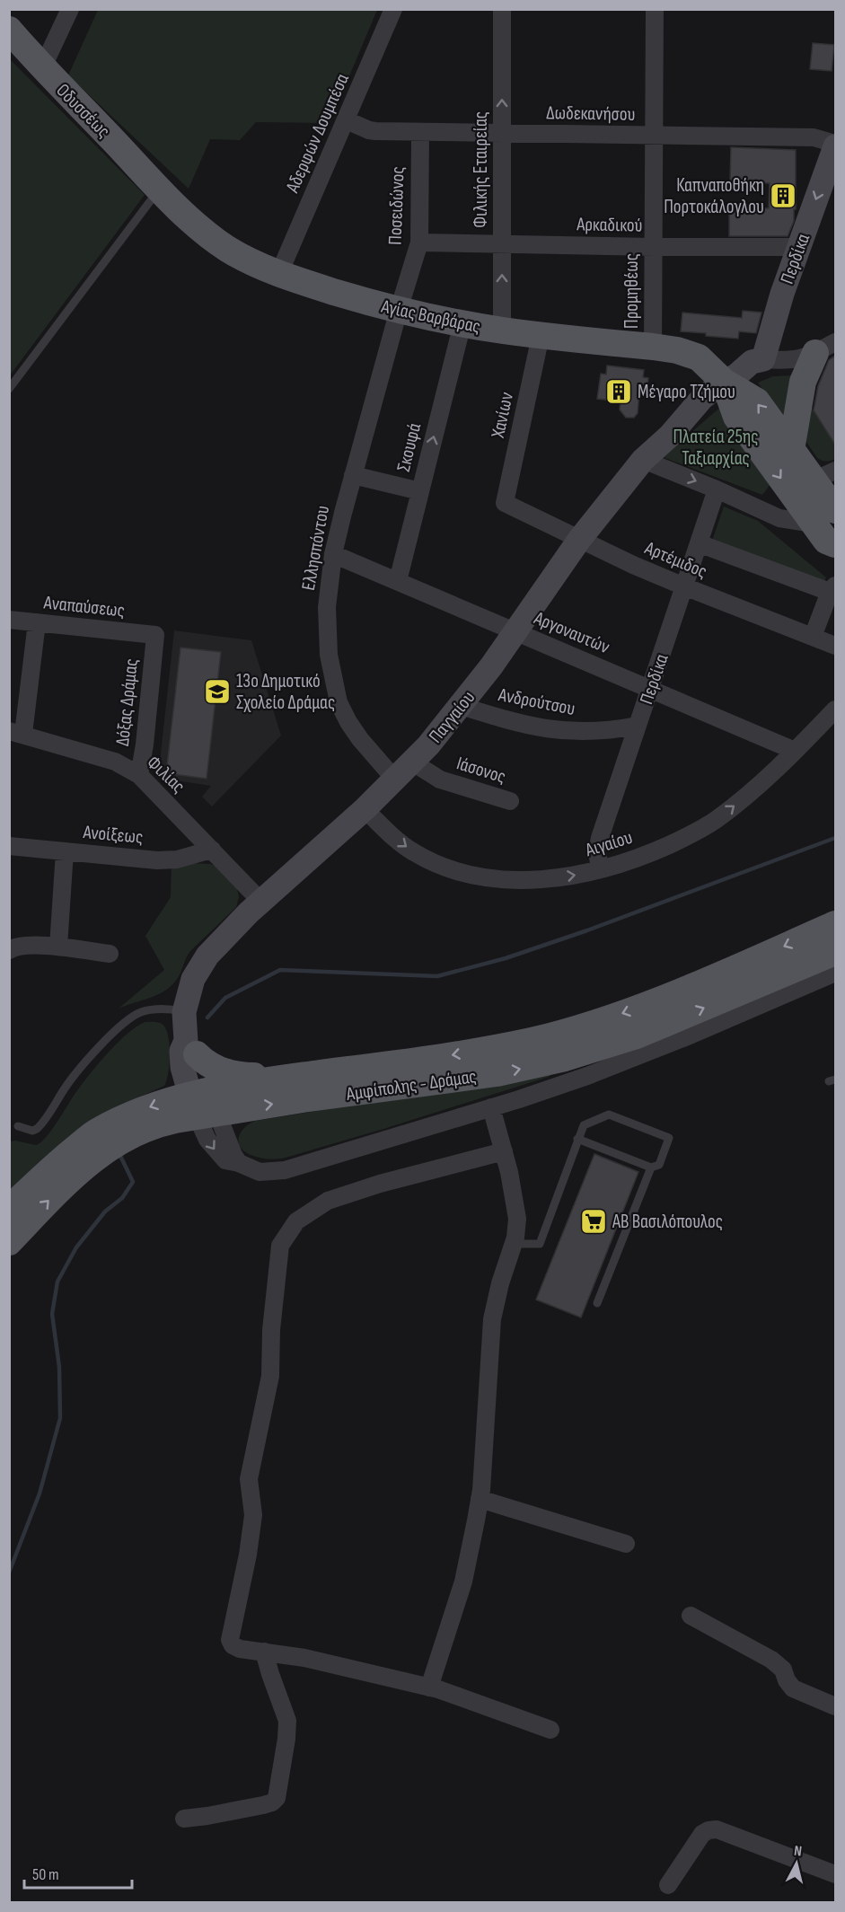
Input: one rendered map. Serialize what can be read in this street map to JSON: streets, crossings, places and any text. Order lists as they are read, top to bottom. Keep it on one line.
{"streets":{"main road":["Οδυσσέως","Περδίκα","Αγίας Βαρβάρας","Παγγαίου","Αμφίπολης - Δράμας"],"street":["Δωδεκανήσου","Αδερφών Δουμπέσα","Φιλικής Εταιρείας","Ποσειδώνος","Αρκαδικού","Προμηθέως","Χανίων","Σκουφά","Ελλησπόντου","Αρτέμιδος","Αναπαύσεως","Αργοναυτών","Ανδρούτσου","Δόξας Δράμας","Ιάσονος","Φιλίας","Ανοίξεως","Αιγαίου"]},"crossings":[["Οδυσσέως","Αγίας Βαρβάρας"],["Δωδεκανήσου","Αδερφών Δουμπέσα"],["Δωδεκανήσου","Φιλικής Εταιρείας"],["Δωδεκανήσου","Ποσειδώνος"],["Δωδεκανήσου","Περδίκα"],["Δωδεκανήσου","Προμηθέως"],["Αδερφών Δουμπέσα","Αγίας Βαρβάρας"],["Φιλικής Εταιρείας","Αρκαδικού"],["Φιλικής Εταιρείας","Αγίας Βαρβάρας"],["Ποσειδώνος","Αρκαδικού"],["Ποσειδώνος","Αγίας Βαρβάρας"],["Ποσειδώνος","Ελλησπόντου"],["Αρκαδικού","Περδίκα"],["Αρκαδικού","Προμηθέως"],["Περδίκα","Αρτέμιδος"],["Περδίκα","Αργοναυτών"],["Περδίκα","Ανδρούτσου"],["Περδίκα","Αιγαίου"],["Προμηθέως","Αγίας Βαρβάρας"],["Αγίας Βαρβάρας","Χανίων"],["Αγίας Βαρβάρας","Σκουφά"],["Αγίας Βαρβάρας","Ελλησπόντου"],["Αγίας Βαρβάρας","Παγγαίου"],["Χανίων","Αρτέμιδος"],["Σκουφά","Αργοναυτών"],["Ελλησπόντου","Αργοναυτών"],["Ελλησπόντου","Παγγαίου"],["Αρτέμιδος","Παγγαίου"],["Αναπαύσεως","Δόξας Δράμας"],["Αργοναυτών","Παγγαίου"],["Αργοναυτών","Αιγαίου"],["Ανδρούτσου","Παγγαίου"],["Δόξας Δράμας","Φιλίας"],["Παγγαίου","Ιάσονος"],["Παγγαίου","Φιλίας"],["Παγγαίου","Αιγαίου"],["Φιλίας","Ανοίξεως"]],"one_way":["Φιλικής Εταιρείας","Σκουφά","Αιγαίου"],"parks":["Πλατεία 25ης Ταξιαρχίας"],"places":{"building":["Καπναποθήκη Πορτοκάλογλου","Μέγαρο Τζήμου"],"school or university":["13ο Δημοτικό Σχολείο Δράμας"],"supermarket":["ΑΒ Βασιλόπουλος"]},"scale_bar":"50 m","north":"top"}
